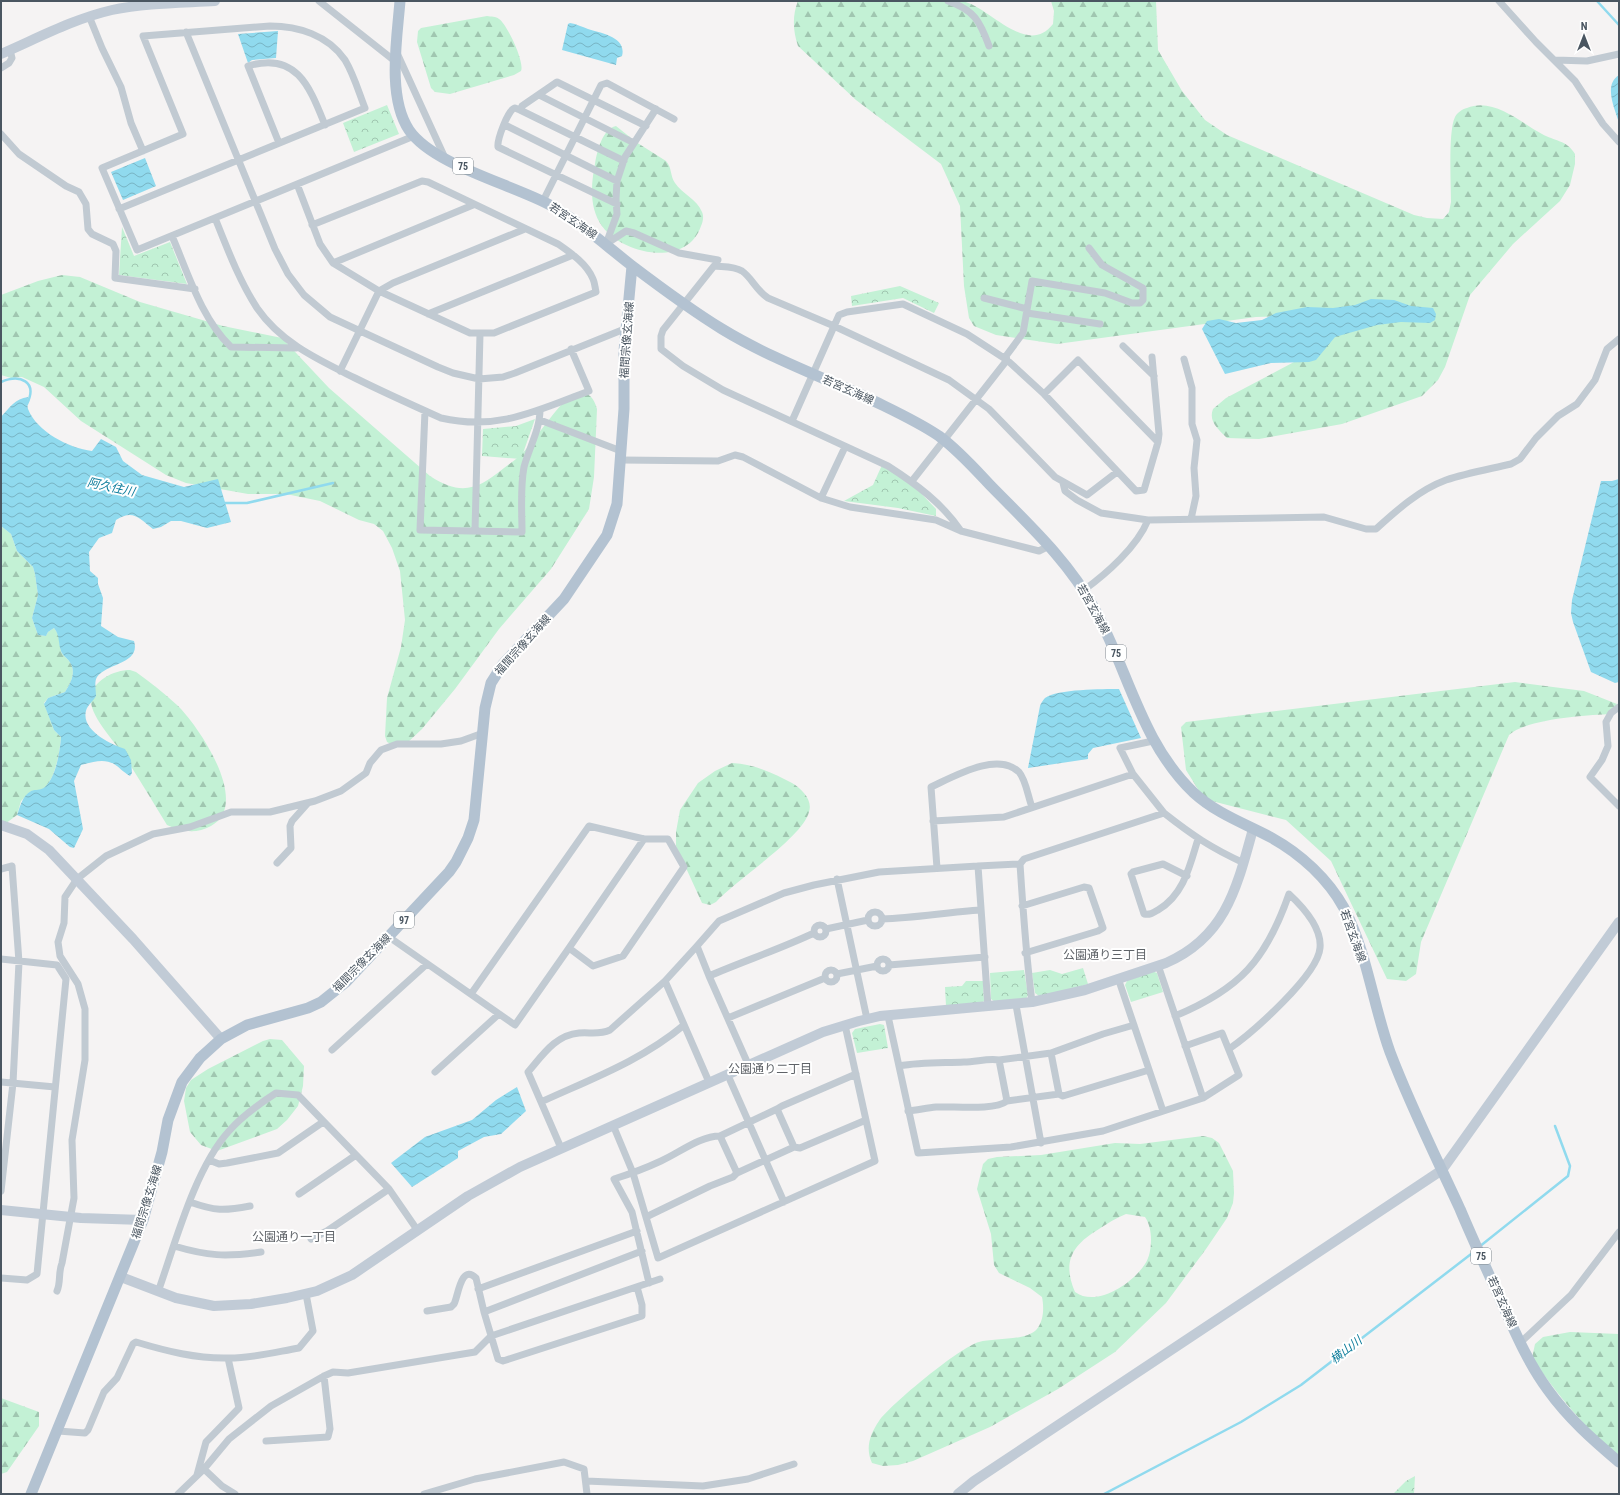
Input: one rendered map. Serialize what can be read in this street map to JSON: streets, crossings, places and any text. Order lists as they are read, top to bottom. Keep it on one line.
{"streets":{"main road":["75","若宮玄海線","福間宗像玄海線","97"]},"crossings":[["若宮玄海線","福間宗像玄海線"]],"districts":["公園通り三丁目","公園通り二丁目","公園通り一丁目"],"water":["阿久住川","横山川"],"north":"top"}
